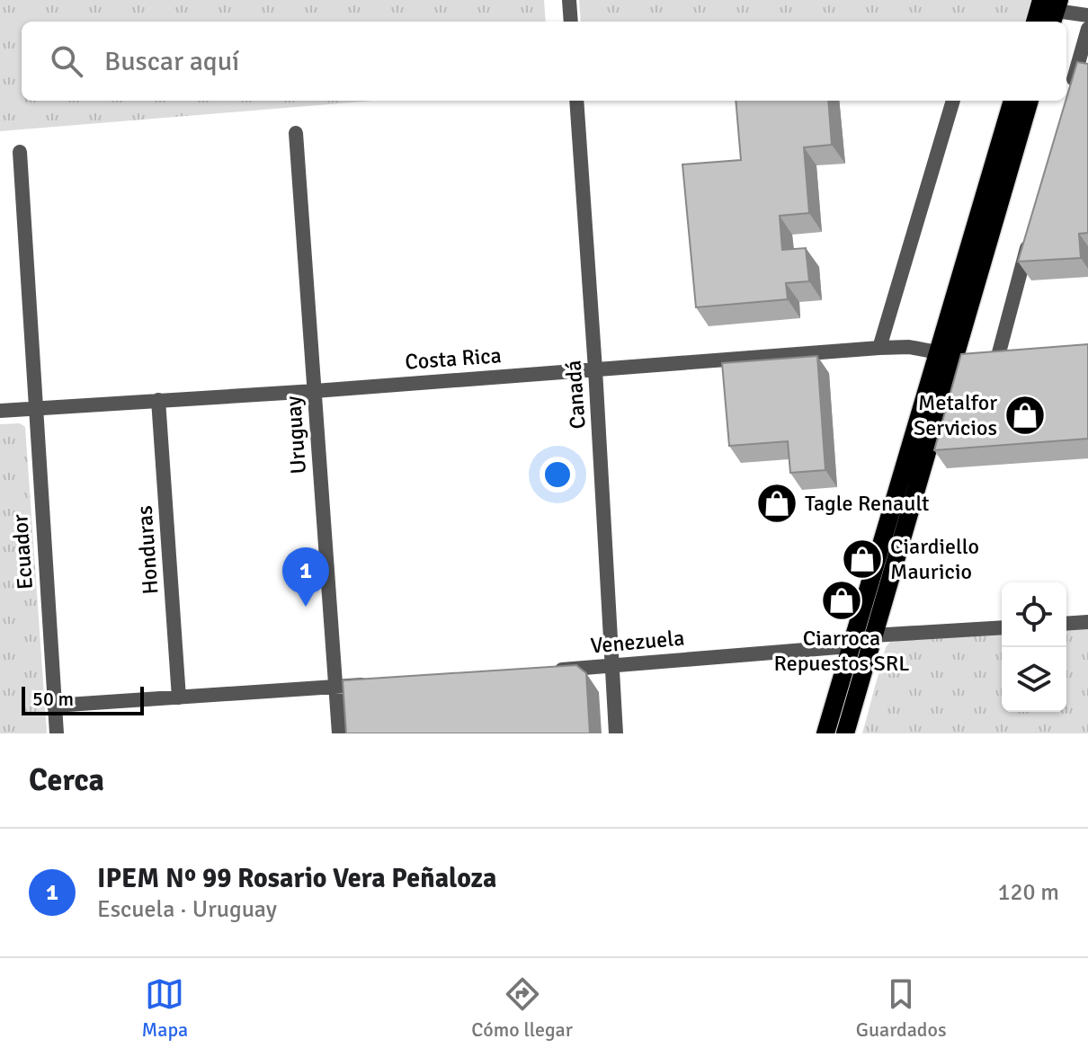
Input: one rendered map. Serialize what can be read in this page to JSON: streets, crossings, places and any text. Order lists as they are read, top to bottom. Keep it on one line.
{"streets":{"street":["Costa Rica","Canadá","Uruguay","Honduras","Ecuador","Venezuela"]},"crossings":[["Costa Rica","Canadá"],["Costa Rica","Uruguay"],["Costa Rica","Honduras"],["Costa Rica","Ecuador"],["Canadá","Venezuela"]],"places":{"shop":["Metalfor Servicios","Tagle Renault","Ciardiello Mauricio","Ciarroca Repuestos SRL"]},"scale_bar":"50 m","page":{"search":"Buscar aquí","pins":"1","scale":"50 m","heading":"Cerca","list":[{"mark":"1","name":"IPEM Nº 99 Rosario Vera Peñaloza","note":"Escuela · Uruguay","value":"120 m"}],"nav":["Mapa","Cómo llegar","Guardados"]}}
